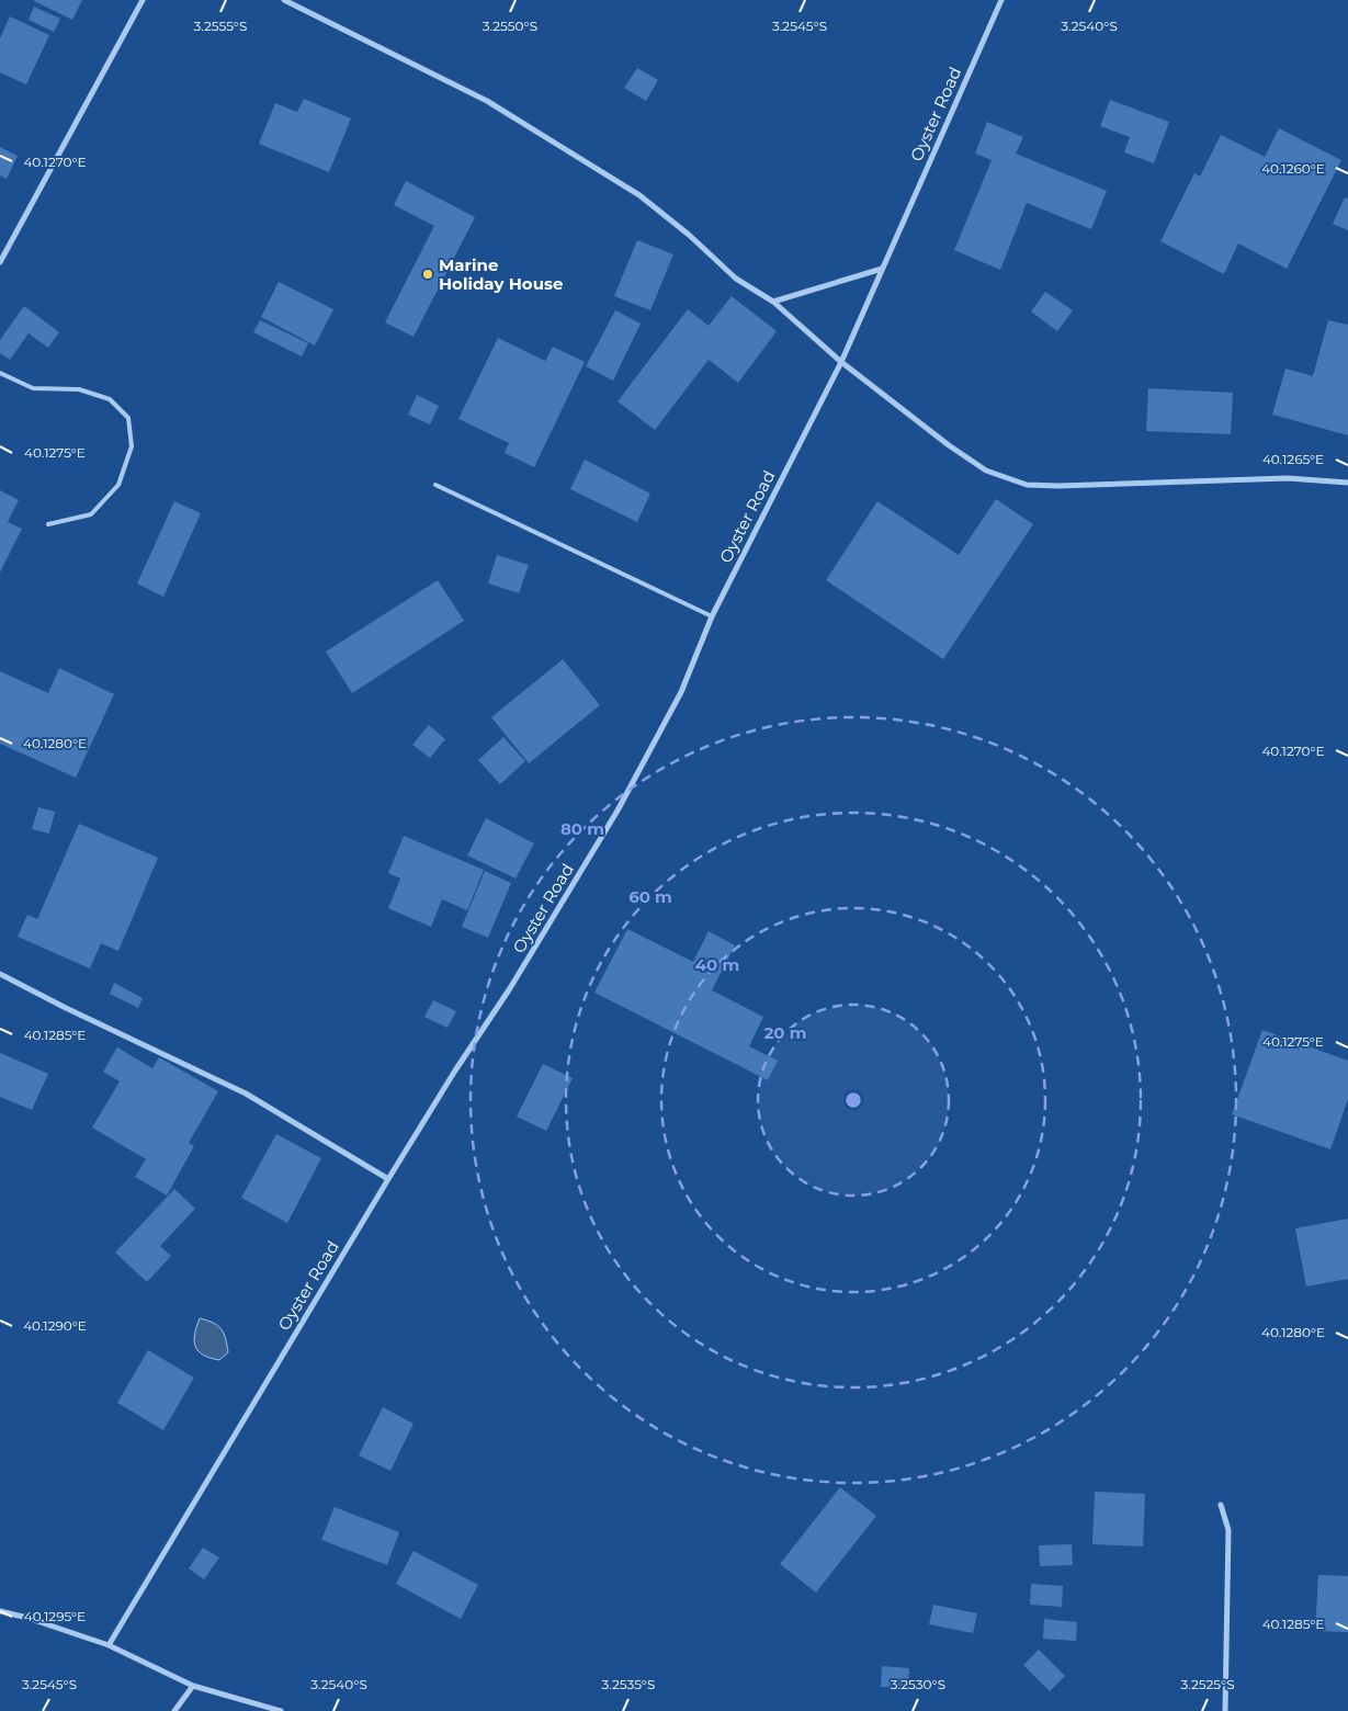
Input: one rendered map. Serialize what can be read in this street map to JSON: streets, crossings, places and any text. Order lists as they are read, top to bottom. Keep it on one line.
{"streets":{"street":["Oyster Road"]},"places":["Marine Holiday House"],"coordinates":["3.2555°S","3.2550°S","3.2545°S","3.2540°S","40.1270°E","40.1260°E","40.1275°E","40.1265°E","40.1280°E","40.1285°E","40.1290°E","40.1295°E","3.2535°S","3.2530°S","3.2525°S"],"rings":["80 m","60 m","40 m","20 m"]}
